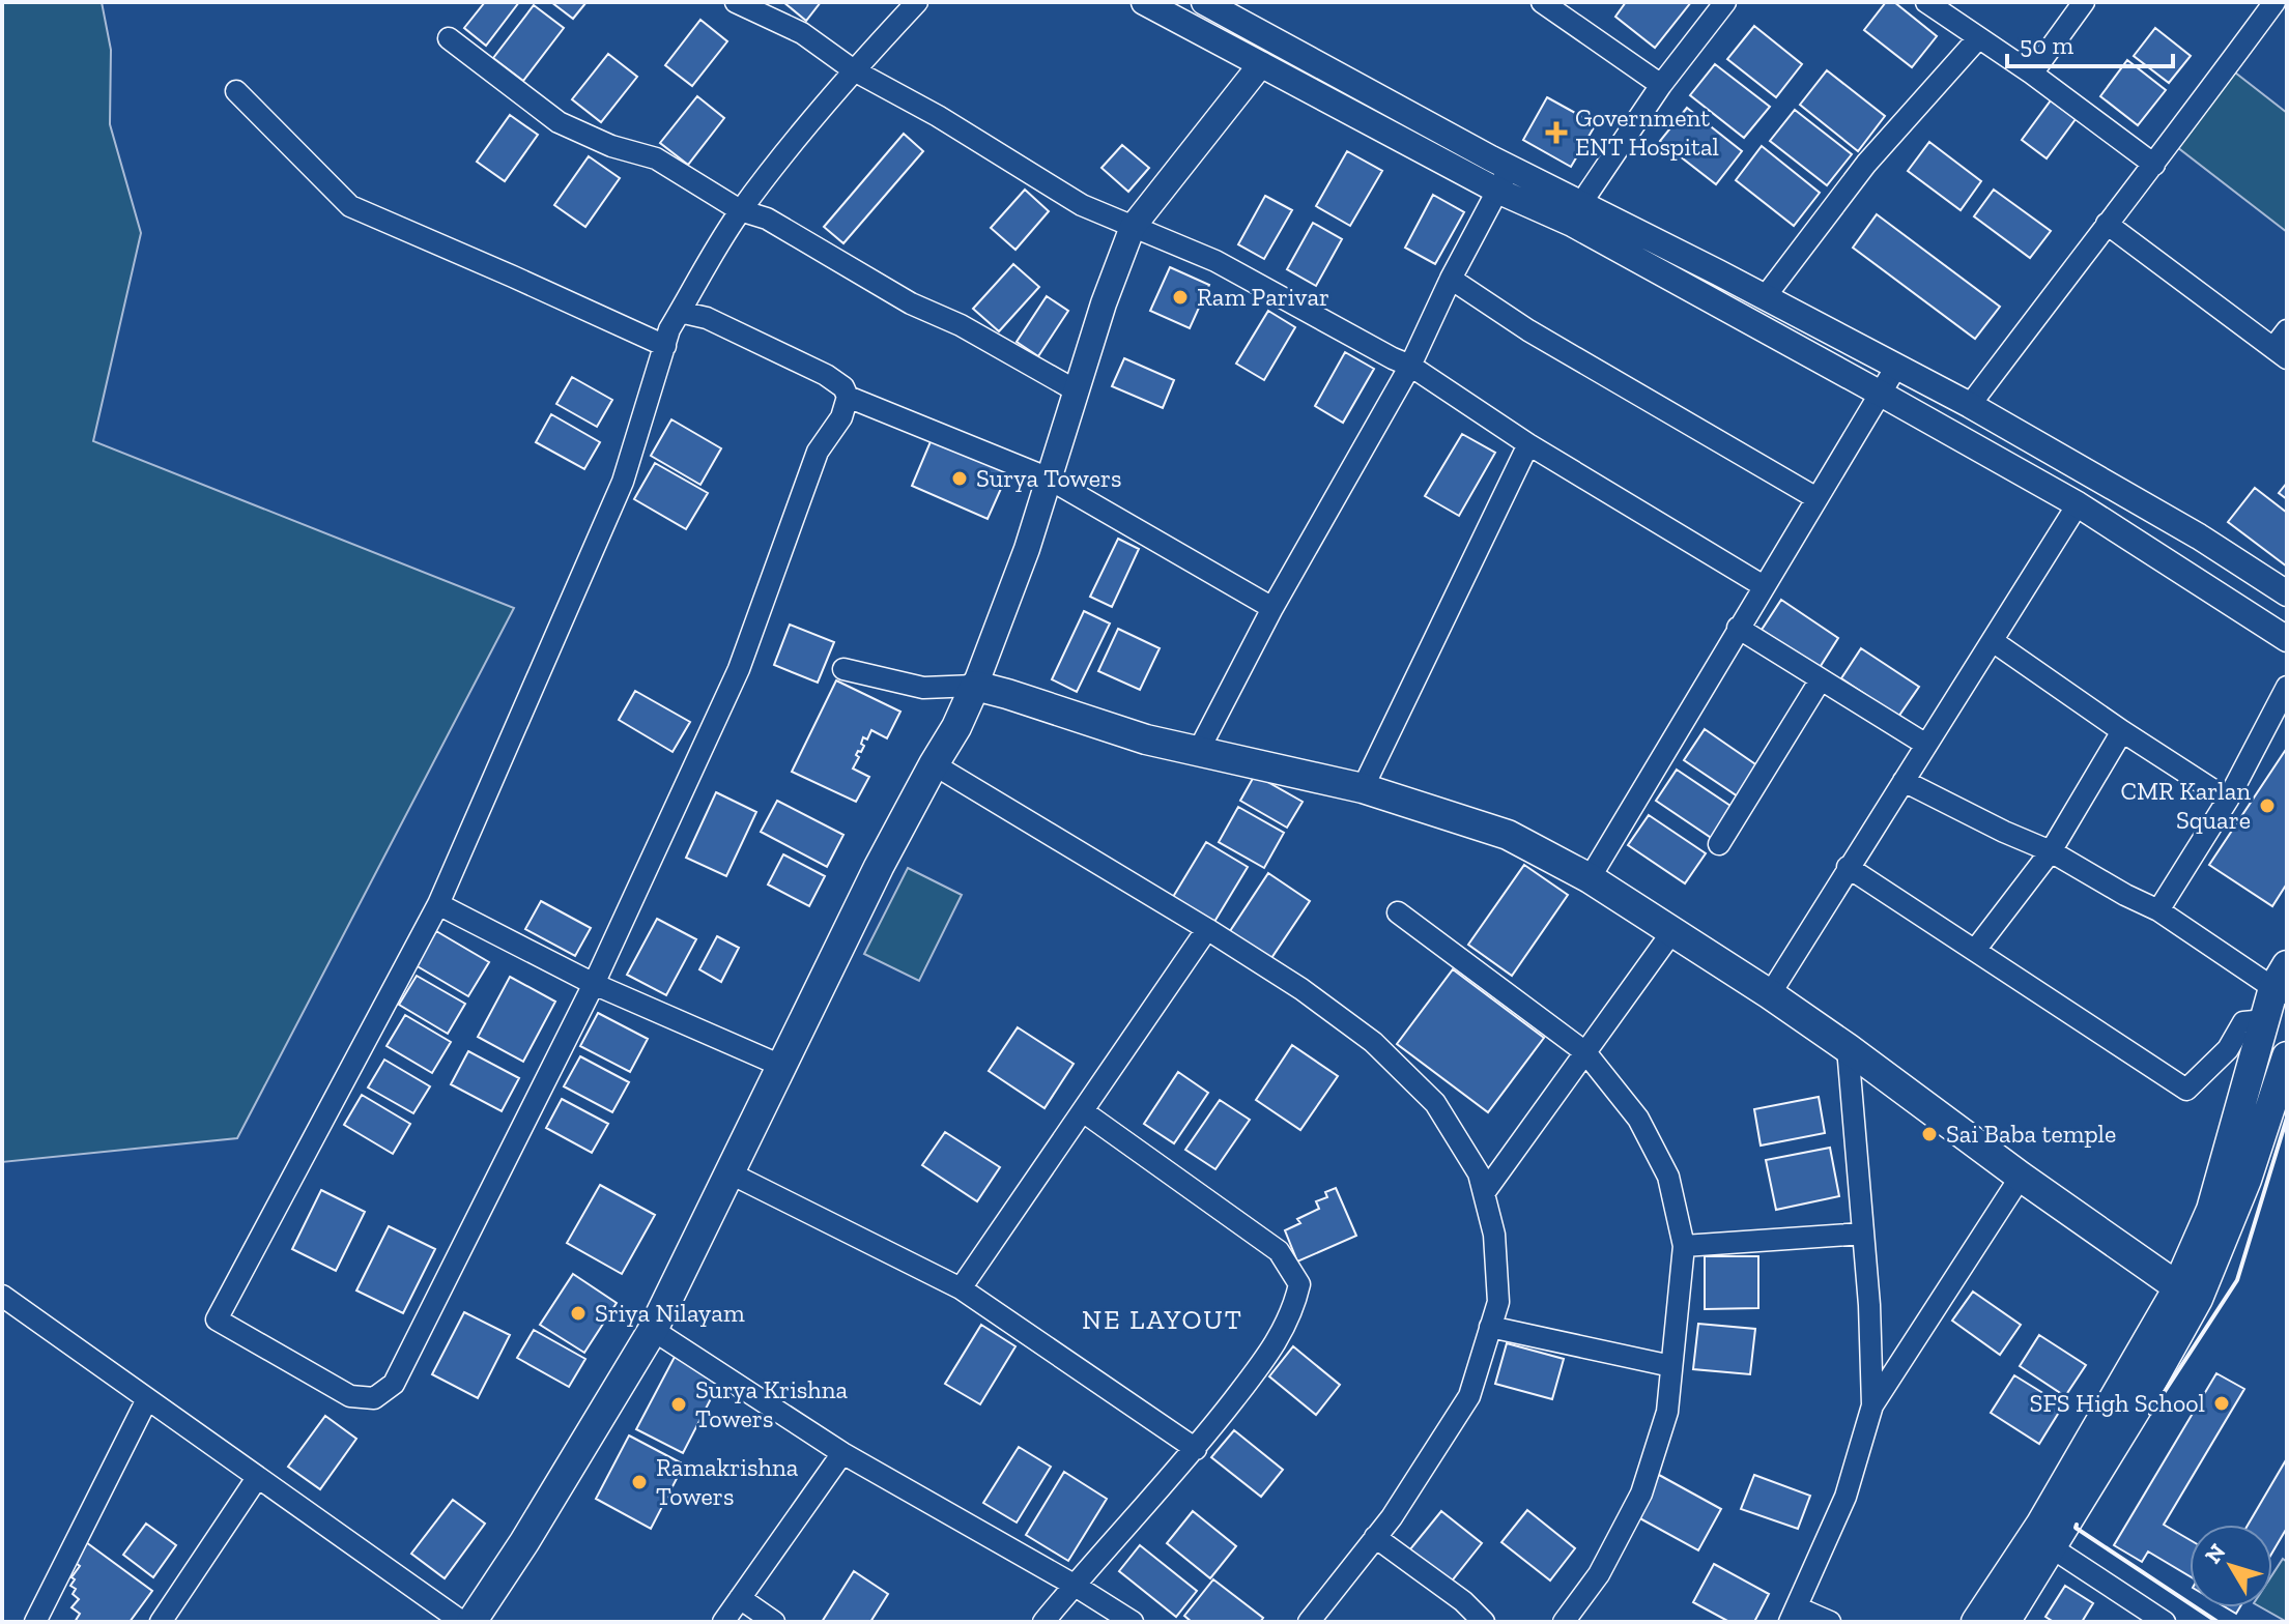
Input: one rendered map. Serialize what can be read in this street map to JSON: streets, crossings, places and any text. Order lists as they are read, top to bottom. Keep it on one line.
{"districts":["NE LAYOUT"],"places":{"health":["Government ENT Hospital"],"other":["Ram Parivar","Surya Towers","CMR Karlan Square","Sai Baba temple","Sriya Nilayam","SFS High School","Surya Krishna Towers","Ramakrishna Towers"]},"scale_bar":"50 m","north":"top left"}
